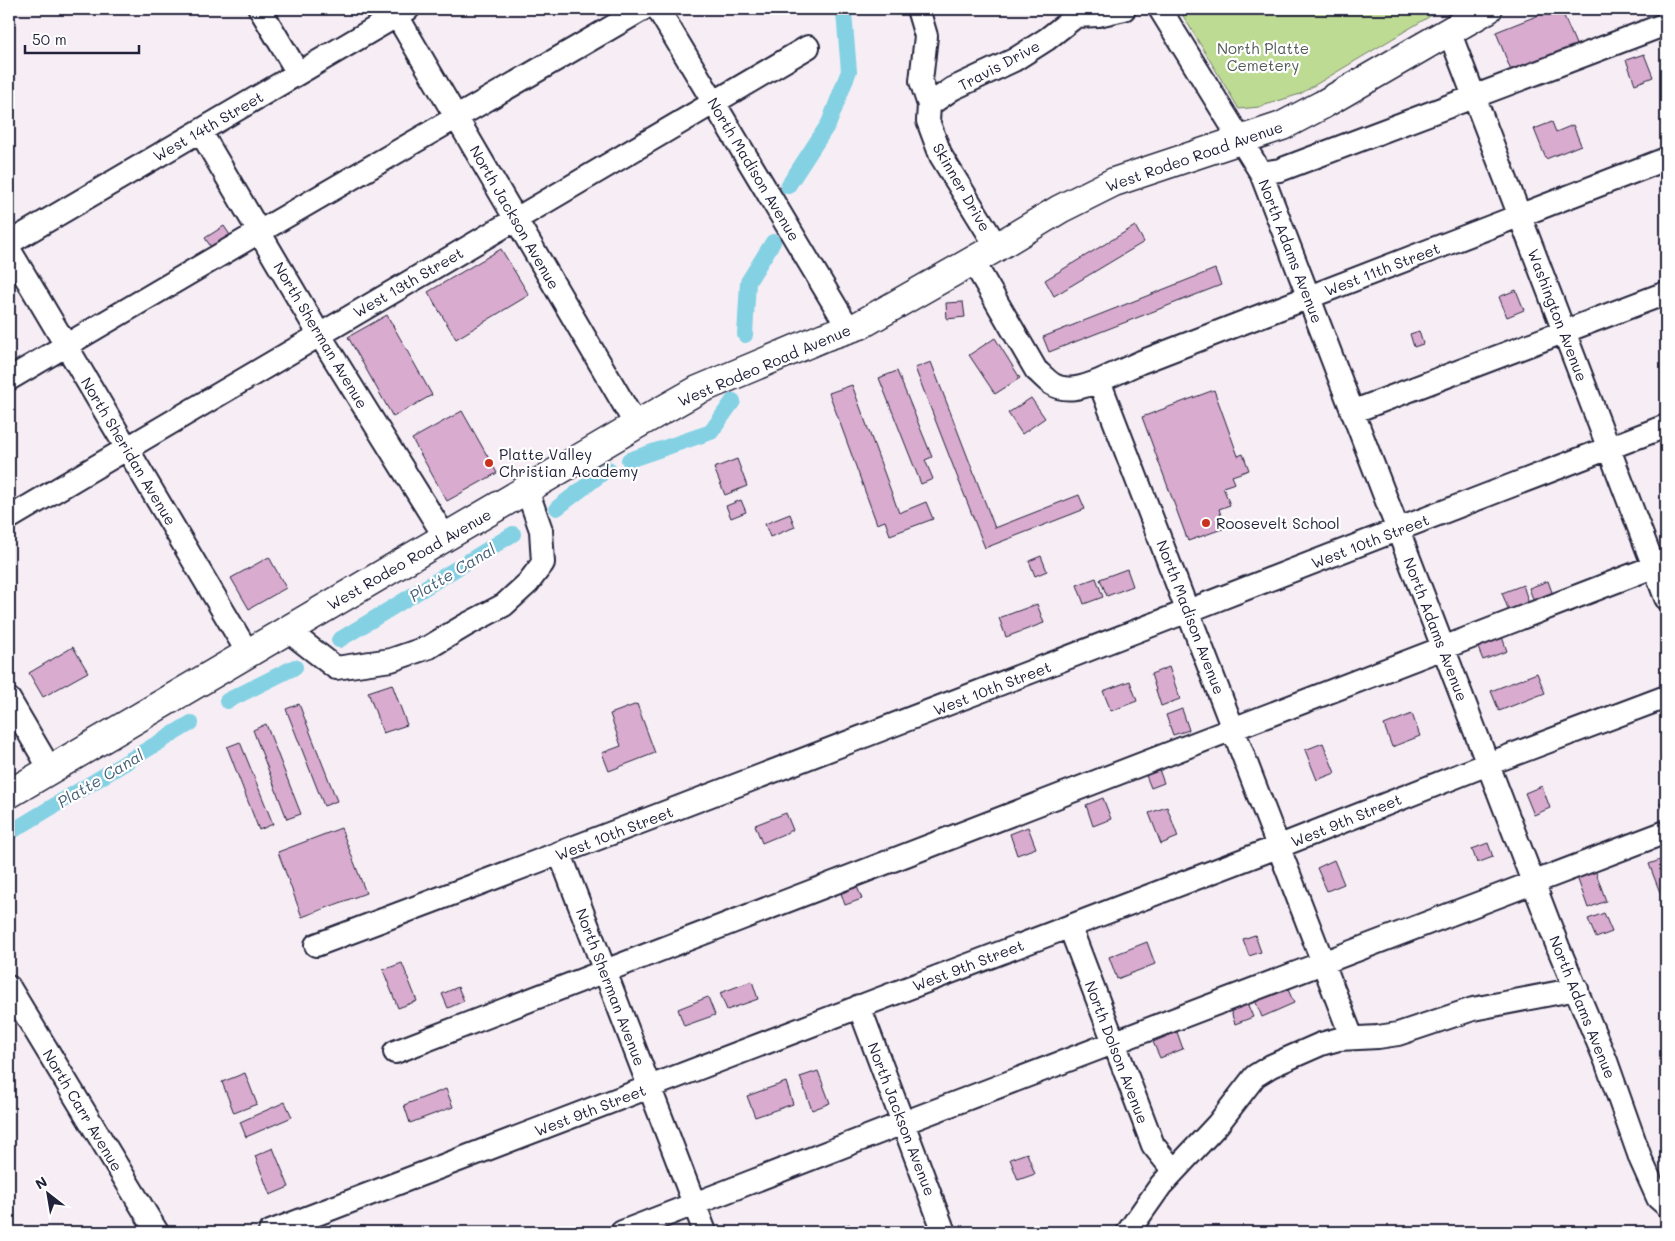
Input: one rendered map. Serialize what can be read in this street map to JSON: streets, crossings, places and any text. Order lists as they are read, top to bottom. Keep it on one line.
{"streets":{"main road":["West Rodeo Road Avenue"],"street":["Travis Drive","West 14th Street","North Madison Avenue","Skinner Drive","North Jackson Avenue","North Adams Avenue","West 11th Street","West 13th Street","Washington Avenue","North Sherman Avenue","North Sheridan Avenue","West 10th Street","West 9th Street","North Dolson Avenue","North Carr Avenue"]},"crossings":[["Travis Drive","Skinner Drive"],["West 14th Street","North Jackson Avenue"],["West 14th Street","North Sherman Avenue"],["West Rodeo Road Avenue","North Madison Avenue"],["West Rodeo Road Avenue","Skinner Drive"],["West Rodeo Road Avenue","North Jackson Avenue"],["West Rodeo Road Avenue","North Adams Avenue"],["West Rodeo Road Avenue","Washington Avenue"],["West Rodeo Road Avenue","North Sherman Avenue"],["West Rodeo Road Avenue","North Sheridan Avenue"],["North Madison Avenue","West 11th Street"],["North Madison Avenue","West 13th Street"],["North Madison Avenue","West 10th Street"],["North Madison Avenue","West 9th Street"],["North Jackson Avenue","West 13th Street"],["North Jackson Avenue","West 9th Street"],["North Adams Avenue","West 11th Street"],["North Adams Avenue","West 10th Street"],["North Adams Avenue","West 9th Street"],["West 11th Street","Washington Avenue"],["West 13th Street","North Sherman Avenue"],["West 13th Street","North Sheridan Avenue"],["Washington Avenue","West 10th Street"],["North Sherman Avenue","West 10th Street"],["North Sherman Avenue","West 9th Street"],["West 9th Street","North Dolson Avenue"]],"water":["Platte Canal"],"parks":["North Platte Cemetery"],"places":["Platte Valley Christian Academy","Roosevelt School"],"scale_bar":"50 m","north":"top left"}
